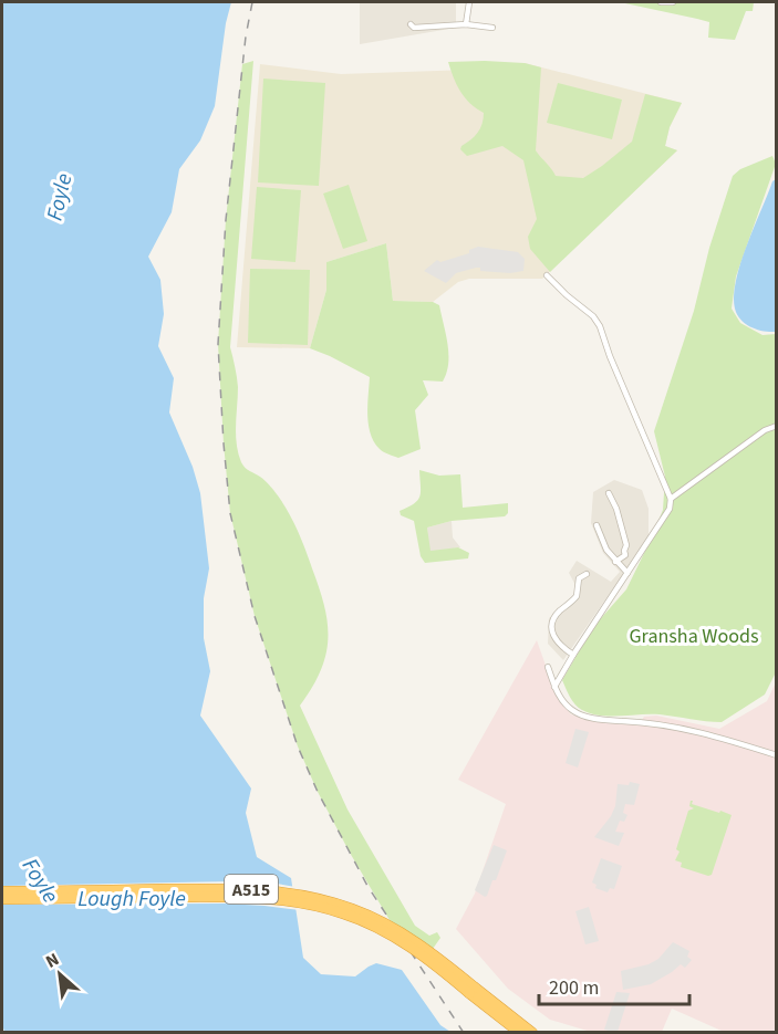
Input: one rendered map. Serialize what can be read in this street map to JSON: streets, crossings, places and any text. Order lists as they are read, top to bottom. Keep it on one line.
{"streets":{"highway":["A515"]},"water":["Foyle","Lough Foyle"],"parks":["Gransha Woods"],"scale_bar":"200 m","north":"top left"}
